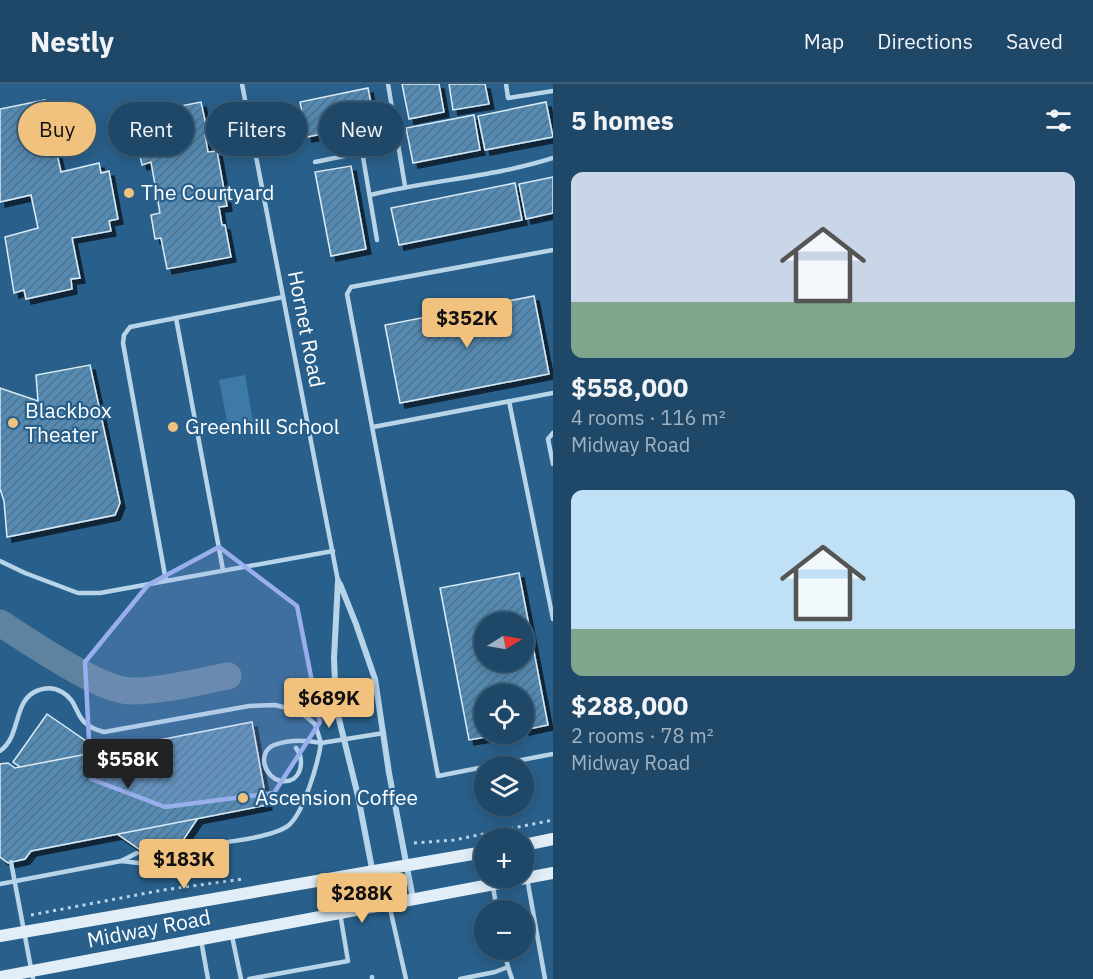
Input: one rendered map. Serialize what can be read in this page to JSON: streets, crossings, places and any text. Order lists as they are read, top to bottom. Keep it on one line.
{"streets":{"main road":["Midway Road"],"street":["Hornet Road"]},"crossings":[["Hornet Road","Midway Road"]],"places":["The Courtyard","Blackbox Theater","Greenhill School","Ascension Coffee"],"north":"right","page":{"header":"Nestly","nav":["Map","Directions","Saved"],"heading":"5 homes","chip":["Buy","Rent","Filters","New"],"list":[{"name":"$558,000","note":"4 rooms · 116 m² · Midway Road"},{"name":"$288,000","note":"2 rooms · 78 m² · Midway Road"}],"price":["$352K","$689K","$558K","$183K","$288K"],"map_buttons":["+","−"]}}
